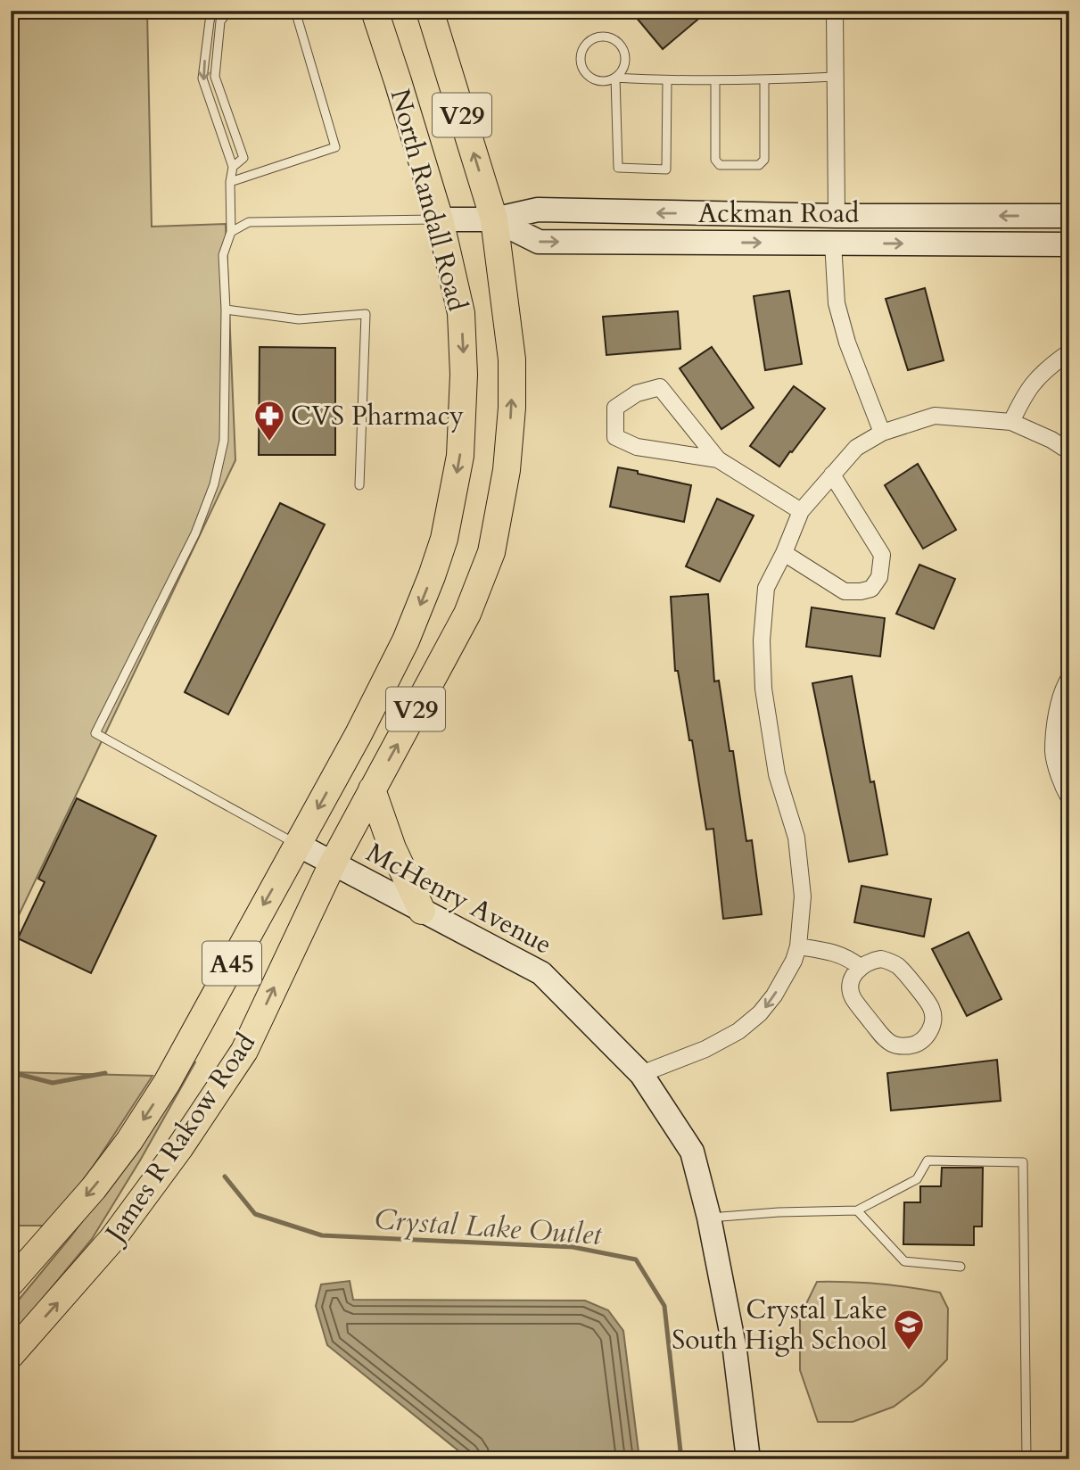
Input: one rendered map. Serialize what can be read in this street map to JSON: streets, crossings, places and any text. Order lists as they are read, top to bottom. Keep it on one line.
{"streets":{"main road":["V29","North Randall Road","A45","James R Rakow Road"],"street":["Ackman Road","McHenry Avenue"]},"crossings":[["North Randall Road","Ackman Road"],["North Randall Road","McHenry Avenue"],["North Randall Road","James R Rakow Road"],["McHenry Avenue","James R Rakow Road"]],"water":["Crystal Lake Outlet"],"places":{"pharmacy":["CVS Pharmacy"],"school or university":["Crystal Lake South High School"]}}
